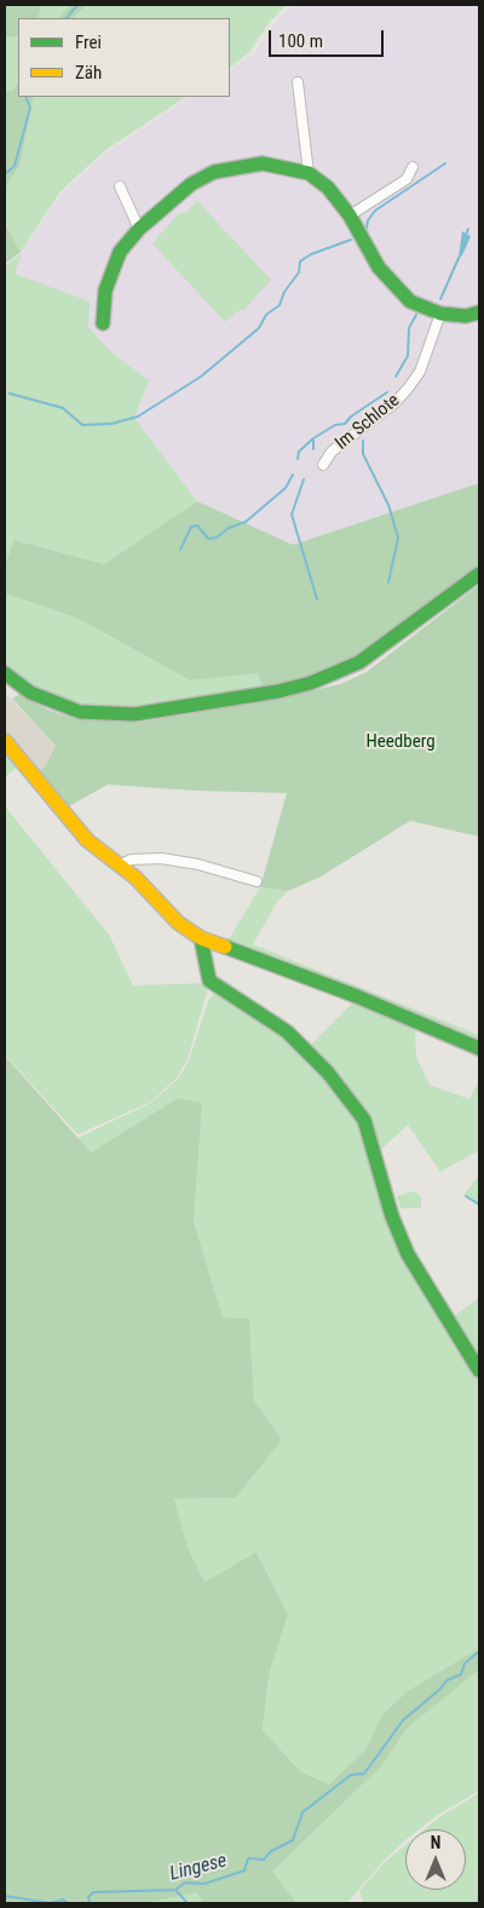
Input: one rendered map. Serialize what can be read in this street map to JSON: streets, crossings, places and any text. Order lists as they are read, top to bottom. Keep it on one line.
{"streets":{"street":["Im Schlote"]},"water":["Lingese"],"parks":["Heedberg"],"legend":["Frei","Zäh"],"scale_bar":"100 m","north":"top"}
